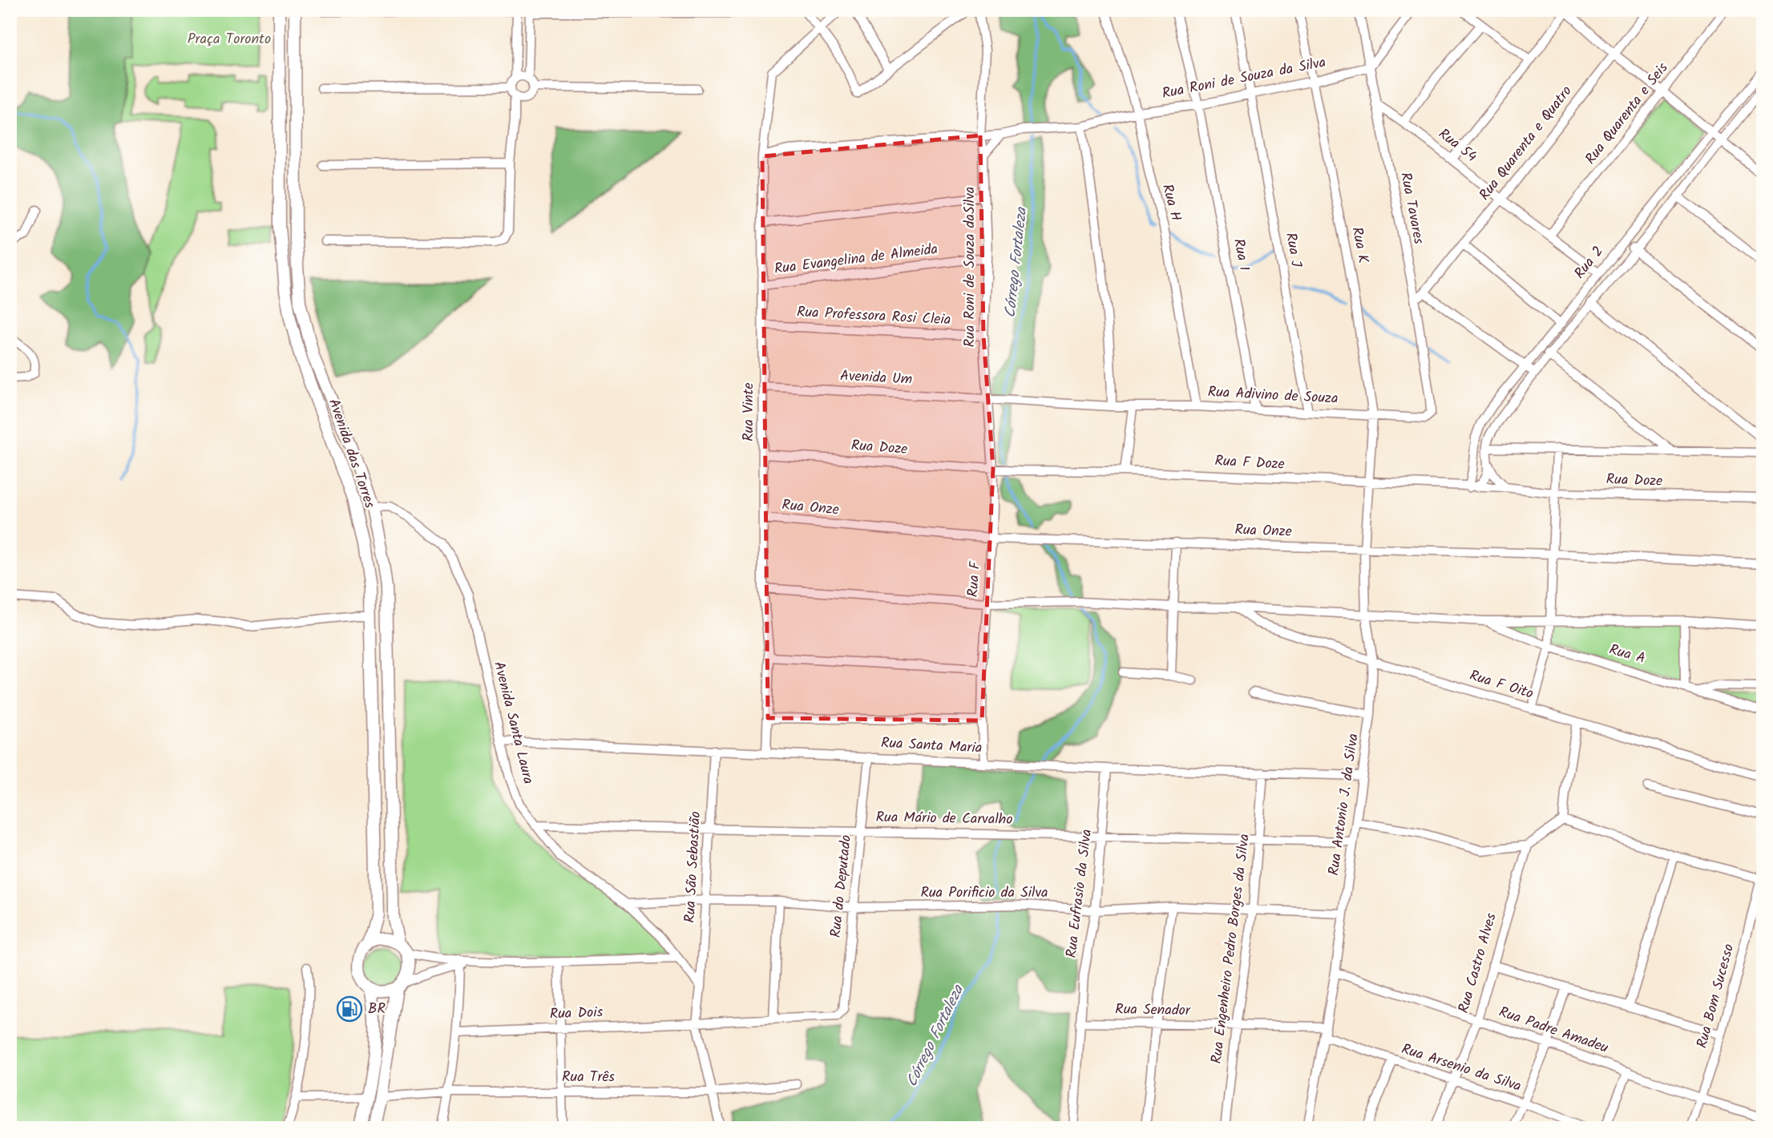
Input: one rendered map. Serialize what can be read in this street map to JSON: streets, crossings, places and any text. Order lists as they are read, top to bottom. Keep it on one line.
{"streets":{"main road":["Avenida das Torres"],"street":["Rua Roni de Souza da Silva","Rua Quarenta e Seis","Rua Quarenta e Quatro","Rua 54","Rua H","Rua Tavares","Rua K","Rua J","Rua I","Rua Evangelina de Almeida","Rua 2","Rua Roni de Souza daSilva","Rua Professora Rosi Cleia","Avenida Um","Rua Adivino de Souza","Rua Vinte","Rua Doze","Rua F Doze","Rua Onze","Rua F","Rua A","Rua F Oito","Avenida Santa Laura","Rua Santa Maria","Rua Antonio J. da Silva","Rua Mário de Carvalho","Rua São Sebastião","Rua do Deputado","Rua Porificio da Silva","Rua Eufrasio da Silva","Rua Engenheiro Pedro Borges da Silva","Rua Castro Alves","Rua Bom Sucesso","Rua Senador","Rua Dois","Rua Padre Amadeu","Rua Arsenio da Silva","Rua Três"]},"crossings":[["Rua Roni de Souza da Silva","Rua H"],["Rua Roni de Souza da Silva","Rua Tavares"],["Rua Roni de Souza da Silva","Rua K"],["Rua Roni de Souza da Silva","Rua J"],["Rua Roni de Souza da Silva","Rua I"],["Rua Roni de Souza da Silva","Rua Roni de Souza daSilva"],["Rua Quarenta e Seis","Rua 54"],["Rua Quarenta e Quatro","Rua 54"],["Rua 54","Rua Tavares"],["Rua 54","Rua 2"],["Rua H","Rua Adivino de Souza"],["Rua Tavares","Rua Adivino de Souza"],["Rua K","Rua Adivino de Souza"],["Rua J","Rua Adivino de Souza"],["Rua I","Rua Adivino de Souza"],["Rua Evangelina de Almeida","Rua Roni de Souza daSilva"],["Rua Evangelina de Almeida","Rua Vinte"],["Rua 2","Rua F Doze"],["Rua Roni de Souza daSilva","Rua Professora Rosi Cleia"],["Rua Roni de Souza daSilva","Avenida Um"],["Rua Roni de Souza daSilva","Rua F"],["Rua Professora Rosi Cleia","Rua Vinte"],["Avenida Um","Rua Adivino de Souza"],["Avenida Um","Rua Vinte"],["Avenida Um","Rua F"],["Rua Vinte","Rua Doze"],["Rua Vinte","Rua Onze"],["Rua Vinte","Rua Santa Maria"],["Rua Doze","Rua F Doze"],["Rua Doze","Rua F"],["Avenida das Torres","Avenida Santa Laura"],["Rua F Doze","Rua F"],["Rua F Doze","Rua Antonio J. da Silva"],["Rua Onze","Rua F"],["Rua Onze","Rua Antonio J. da Silva"],["Rua F","Rua Santa Maria"],["Rua F Oito","Rua Antonio J. da Silva"],["Avenida Santa Laura","Rua Santa Maria"],["Avenida Santa Laura","Rua Mário de Carvalho"],["Avenida Santa Laura","Rua São Sebastião"],["Avenida Santa Laura","Rua Porificio da Silva"],["Rua Santa Maria","Rua Antonio J. da Silva"],["Rua Santa Maria","Rua São Sebastião"],["Rua Santa Maria","Rua do Deputado"],["Rua Santa Maria","Rua Eufrasio da Silva"],["Rua Santa Maria","Rua Engenheiro Pedro Borges da Silva"],["Rua Antonio J. da Silva","Rua Mário de Carvalho"],["Rua Antonio J. da Silva","Rua Porificio da Silva"],["Rua Antonio J. da Silva","Rua Senador"],["Rua Antonio J. da Silva","Rua Padre Amadeu"],["Rua Antonio J. da Silva","Rua Arsenio da Silva"],["Rua Mário de Carvalho","Rua São Sebastião"],["Rua Mário de Carvalho","Rua do Deputado"],["Rua Mário de Carvalho","Rua Eufrasio da Silva"],["Rua Mário de Carvalho","Rua Engenheiro Pedro Borges da Silva"],["Rua São Sebastião","Rua Porificio da Silva"],["Rua do Deputado","Rua Porificio da Silva"],["Rua do Deputado","Rua Dois"],["Rua Porificio da Silva","Rua Eufrasio da Silva"],["Rua Porificio da Silva","Rua Engenheiro Pedro Borges da Silva"],["Rua Eufrasio da Silva","Rua Senador"],["Rua Engenheiro Pedro Borges da Silva","Rua Senador"],["Rua Castro Alves","Rua Padre Amadeu"],["Rua Castro Alves","Rua Arsenio da Silva"],["Rua Bom Sucesso","Rua Padre Amadeu"],["Rua Senador","Rua Arsenio da Silva"]],"water":["Córrego Fortaleza"],"parks":["Praça Toronto"],"places":{"fuel station":["BR"]}}
